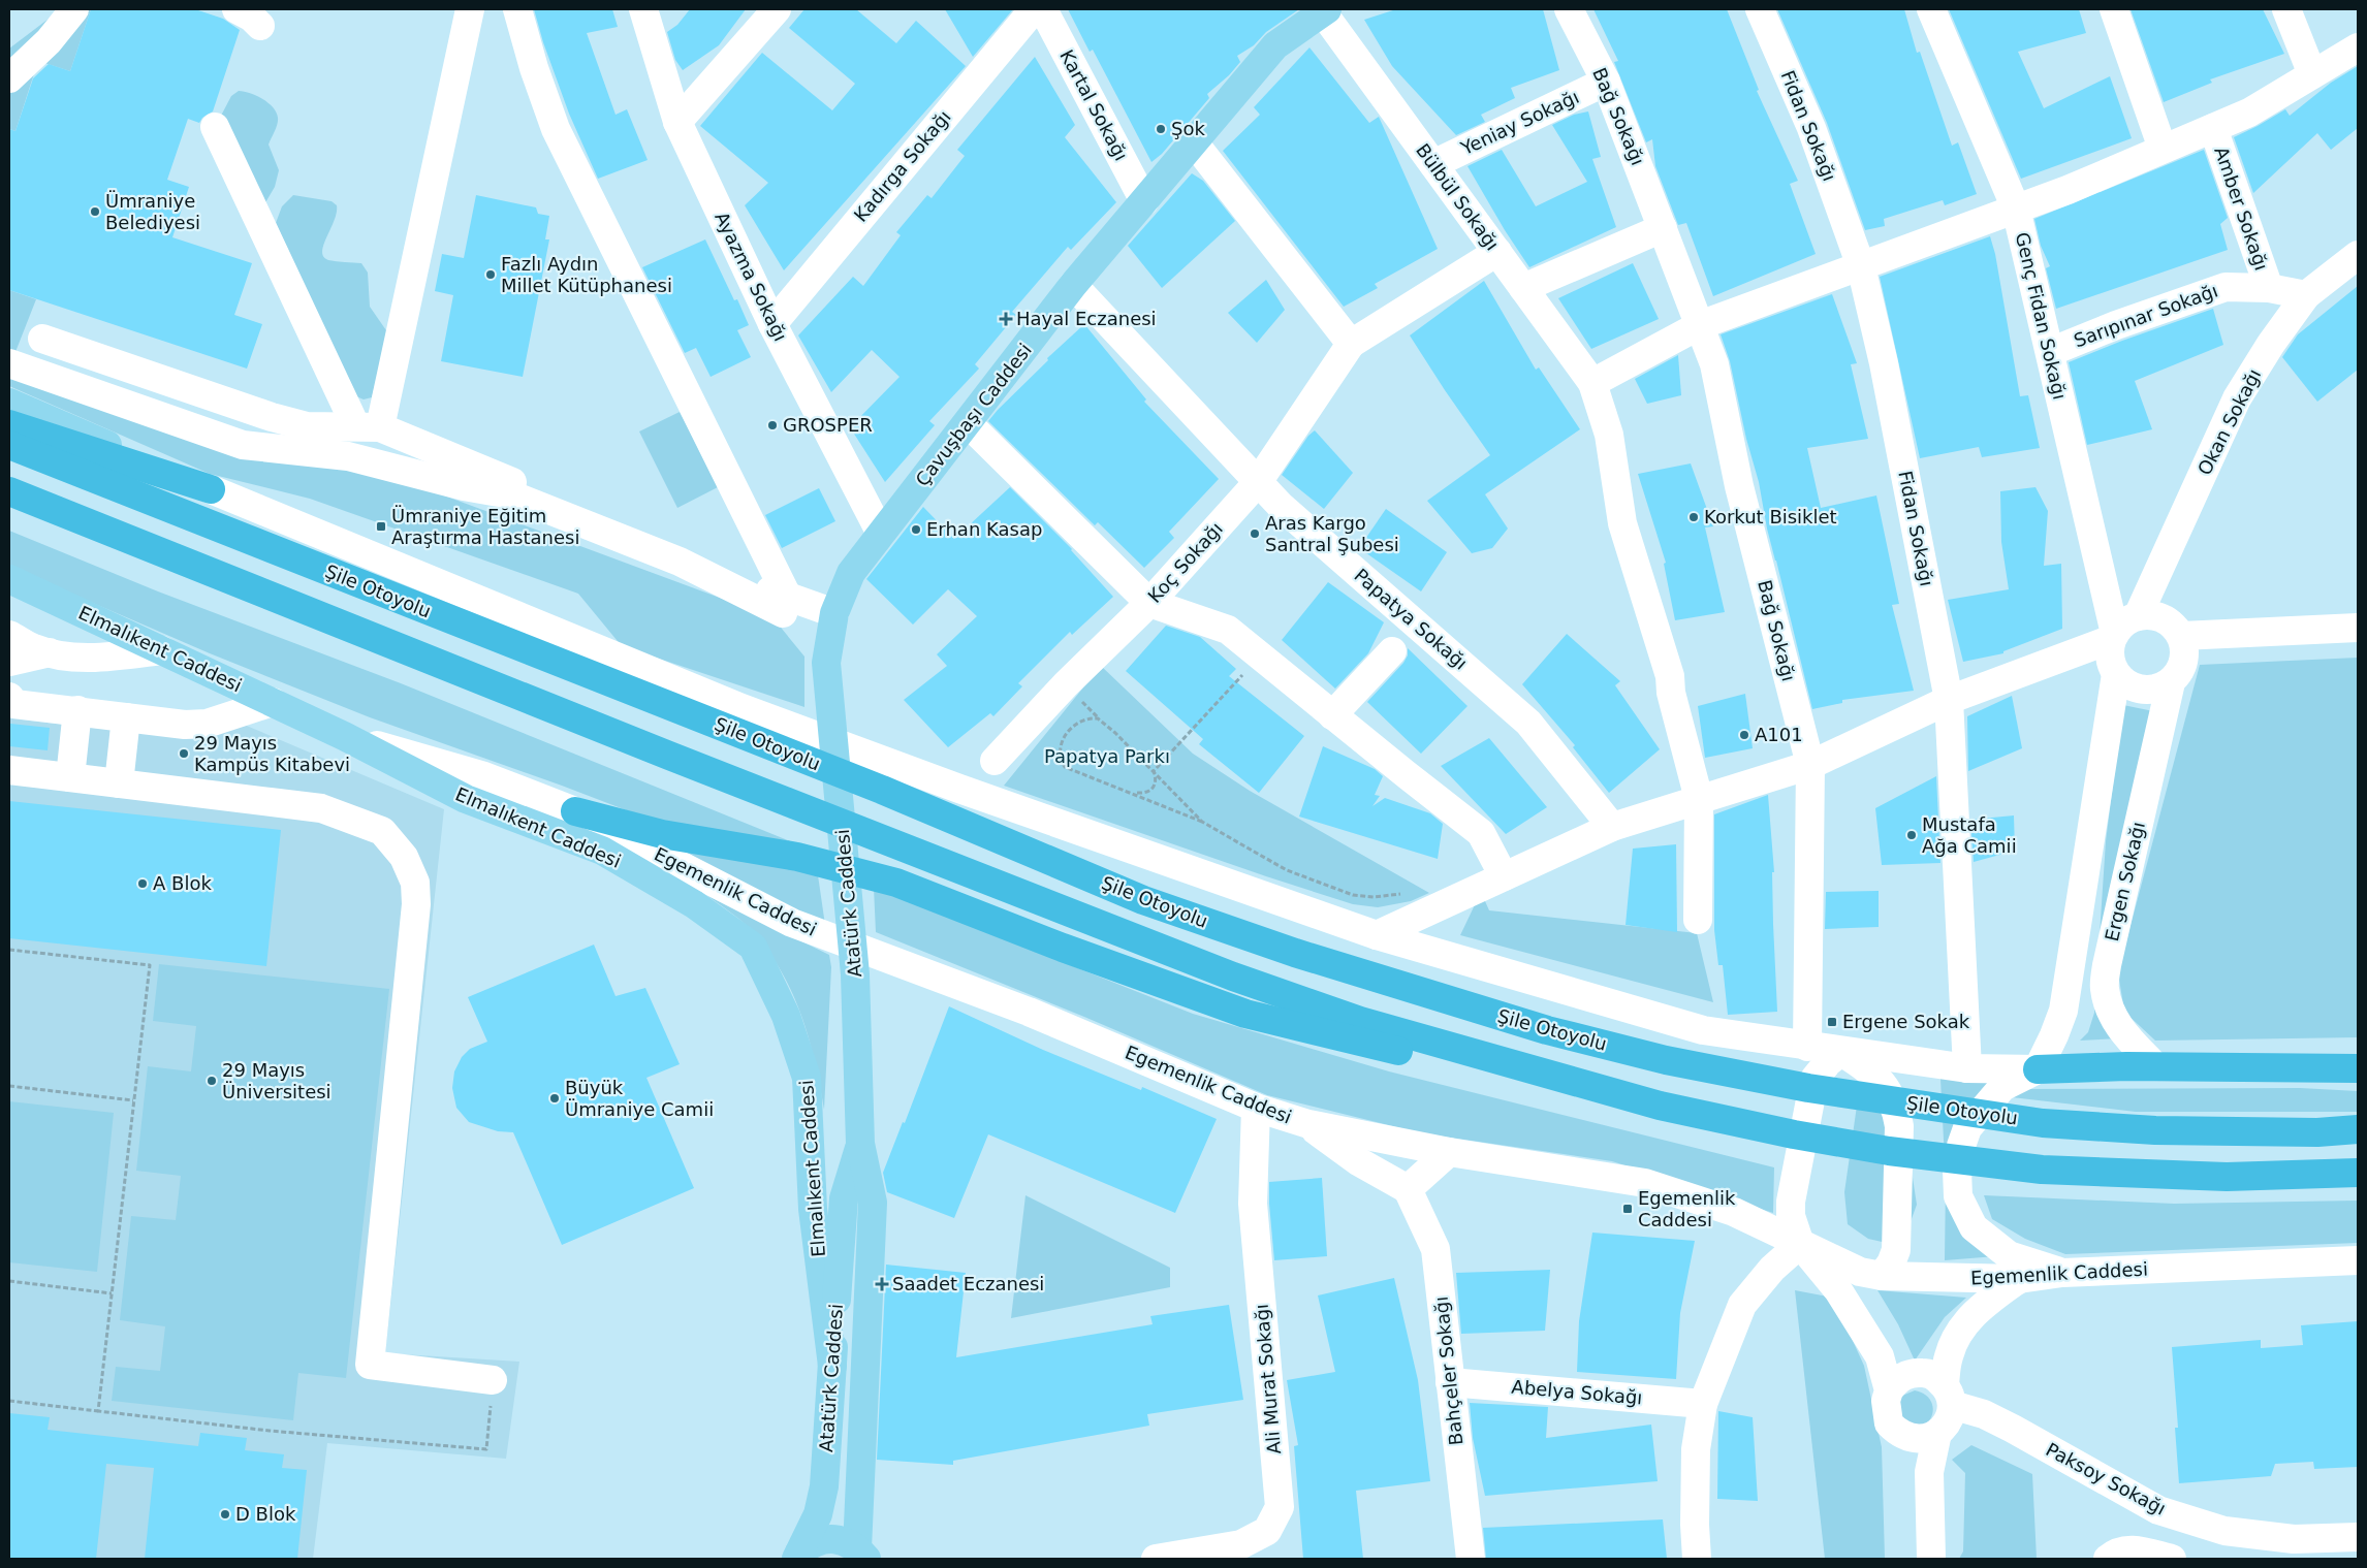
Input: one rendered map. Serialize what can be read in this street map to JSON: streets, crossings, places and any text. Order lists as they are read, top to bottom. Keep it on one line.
{"streets":{"highway":["Şile Otoyolu"],"main road":["Çavuşbaşı Caddesi","Elmalıkent Caddesi","Atatürk Caddesi"],"street":["Kartal Sokağı","Bağ Sokağı","Yeniay Sokağı","Fidan Sokağı","Kadırga Sokağı","Bülbül Sokağı","Amber Sokağı","Ayazma Sokağı","Genç Fidan Sokağı","Sarıpınar Sokağı","Okan Sokağı","Koç Sokağı","Papatya Sokağı","Ergen Sokağı","Egemenlik Caddesi","Bahçeler Sokağı","Ali Murat Sokağı","Abelya Sokağı","Paksoy Sokağı"]},"crossings":[["Kartal Sokağı","Çavuşbaşı Caddesi"],["Bağ Sokağı","Yeniay Sokağı"],["Yeniay Sokağı","Bülbül Sokağı"],["Kadırga Sokağı","Ayazma Sokağı"],["Bülbül Sokağı","Çavuşbaşı Caddesi"],["Amber Sokağı","Sarıpınar Sokağı"],["Ayazma Sokağı","Çavuşbaşı Caddesi"],["Genç Fidan Sokağı","Sarıpınar Sokağı"],["Genç Fidan Sokağı","Okan Sokağı"],["Genç Fidan Sokağı","Ergen Sokağı"],["Sarıpınar Sokağı","Okan Sokağı"],["Çavuşbaşı Caddesi","Papatya Sokağı"],["Çavuşbaşı Caddesi","Atatürk Caddesi"],["Okan Sokağı","Ergen Sokağı"],["Koç Sokağı","Papatya Sokağı"],["Elmalıkent Caddesi","Egemenlik Caddesi"],["Elmalıkent Caddesi","Atatürk Caddesi"],["Egemenlik Caddesi","Ali Murat Sokağı"],["Bahçeler Sokağı","Abelya Sokağı"]],"parks":["Papatya Parkı"],"places":{"other":["Şok","Ümraniye Belediyesi","Fazlı Aydın Millet Kütüphanesi","GROSPER","Korkut Bisiklet","Erhan Kasap","Aras Kargo Santral Şubesi","A101","29 Mayıs Kampüs Kitabevi","Mustafa Ağa Camii","A Blok","29 Mayıs Üniversitesi","Büyük Ümraniye Camii","D Blok"],"health":["Hayal Eczanesi","Saadet Eczanesi"],"transit":["Ümraniye Eğitim Araştırma Hastanesi","Ergene Sokak","Egemenlik Caddesi"]}}
